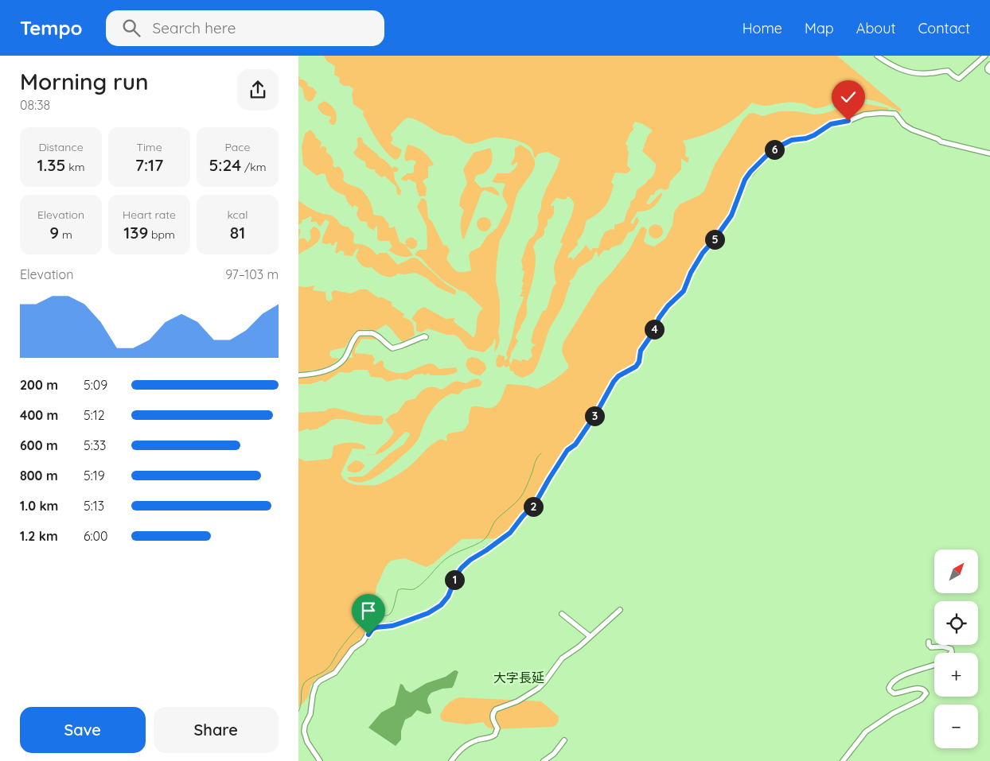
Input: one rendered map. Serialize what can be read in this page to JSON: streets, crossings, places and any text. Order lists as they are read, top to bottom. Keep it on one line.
{"districts":["大字長延"],"north":"top right","page":{"header":"Tempo","search":"Search here","nav":["Home","Map","About","Contact"],"heading":["Morning run","08:38"],"stats":[["Distance","1.35 km"],["Time","7:17"],["Pace","5:24 /km"],["Elevation","9 m"],["Heart rate","139 bpm"],["kcal","81"]],"pins":["6","5","4","3","2","1"],"chart":["Elevation","97–103 m"],"list":[{"name":"200 m","note":"5:09"},{"name":"400 m","note":"5:12"},{"name":"600 m","note":"5:33"},{"name":"800 m","note":"5:19"},{"name":"1.0 km","note":"5:13"},{"name":"1.2 km","note":"6:00"}],"map_buttons":["+","−"],"buttons":["Save","Share"]}}
